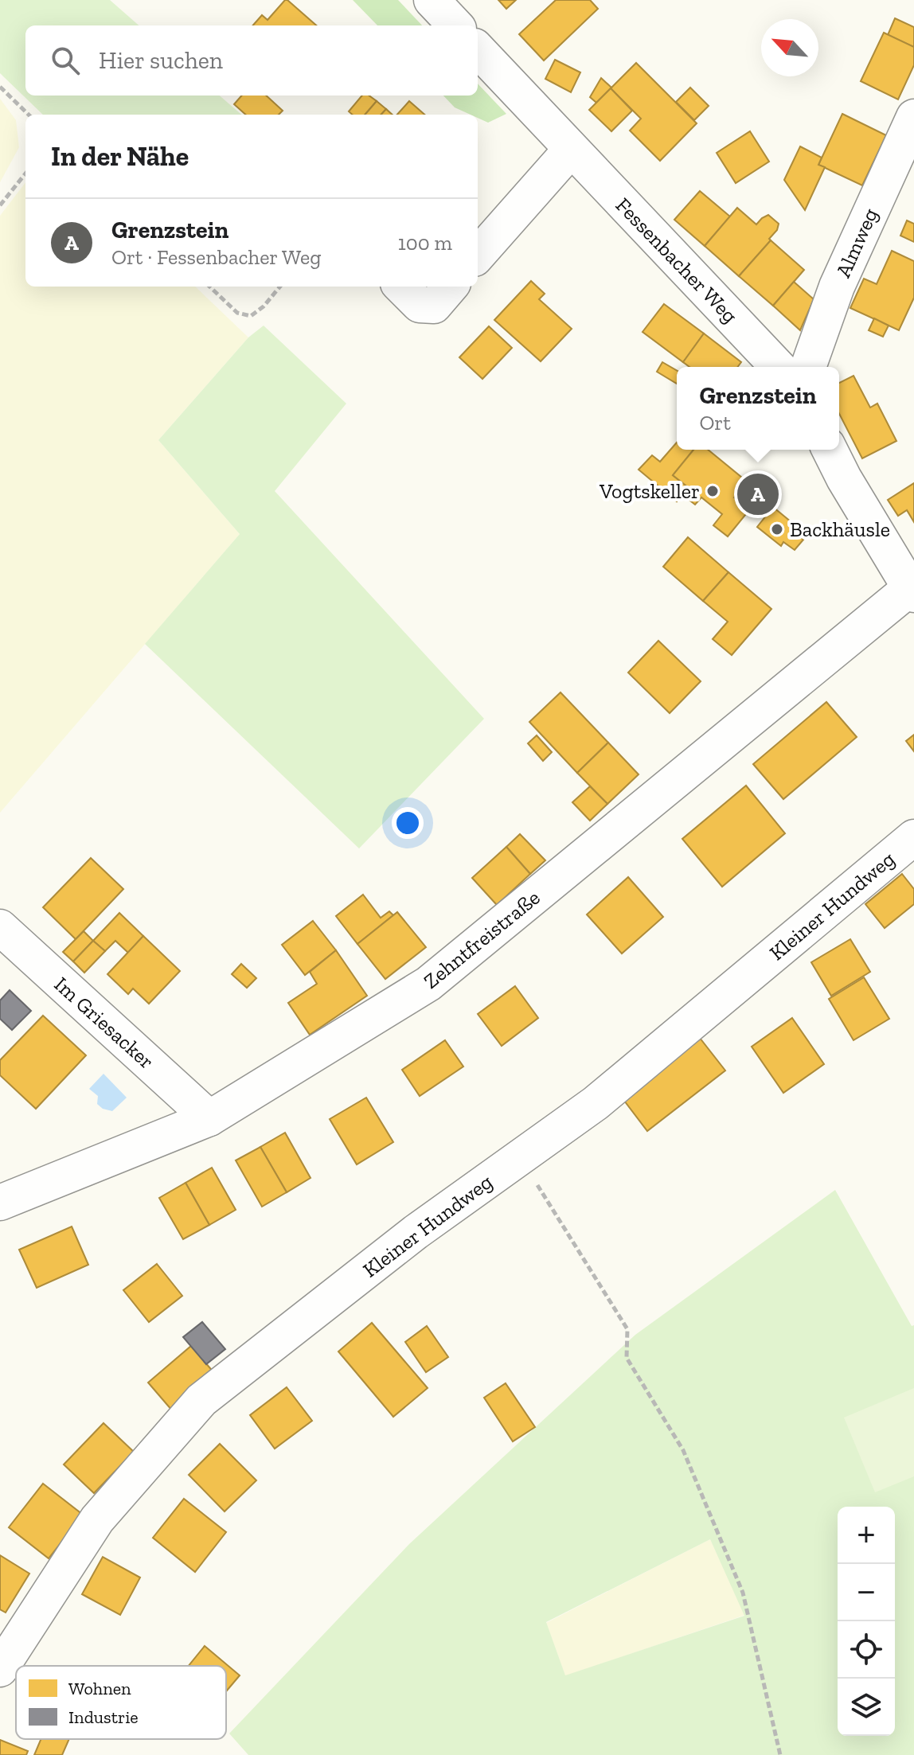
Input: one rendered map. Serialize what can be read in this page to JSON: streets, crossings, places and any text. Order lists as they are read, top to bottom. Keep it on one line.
{"streets":{"street":["Almweg","Fessenbacher Weg","Kleiner Hundweg","Zehntfreistraße","Im Griesacker"]},"crossings":[["Zehntfreistraße","Im Griesacker"]],"places":["Vogtskeller","Backhäusle"],"legend":["Wohnen","Industrie"],"north":"top left","page":{"search":"Hier suchen","heading":"In der Nähe","list":[{"mark":"A","name":"Grenzstein","note":"Ort · Fessenbacher Weg","value":"100 m"}],"popup":["Grenzstein","Ort"],"pins":"A","map_buttons":["+","−"]}}
